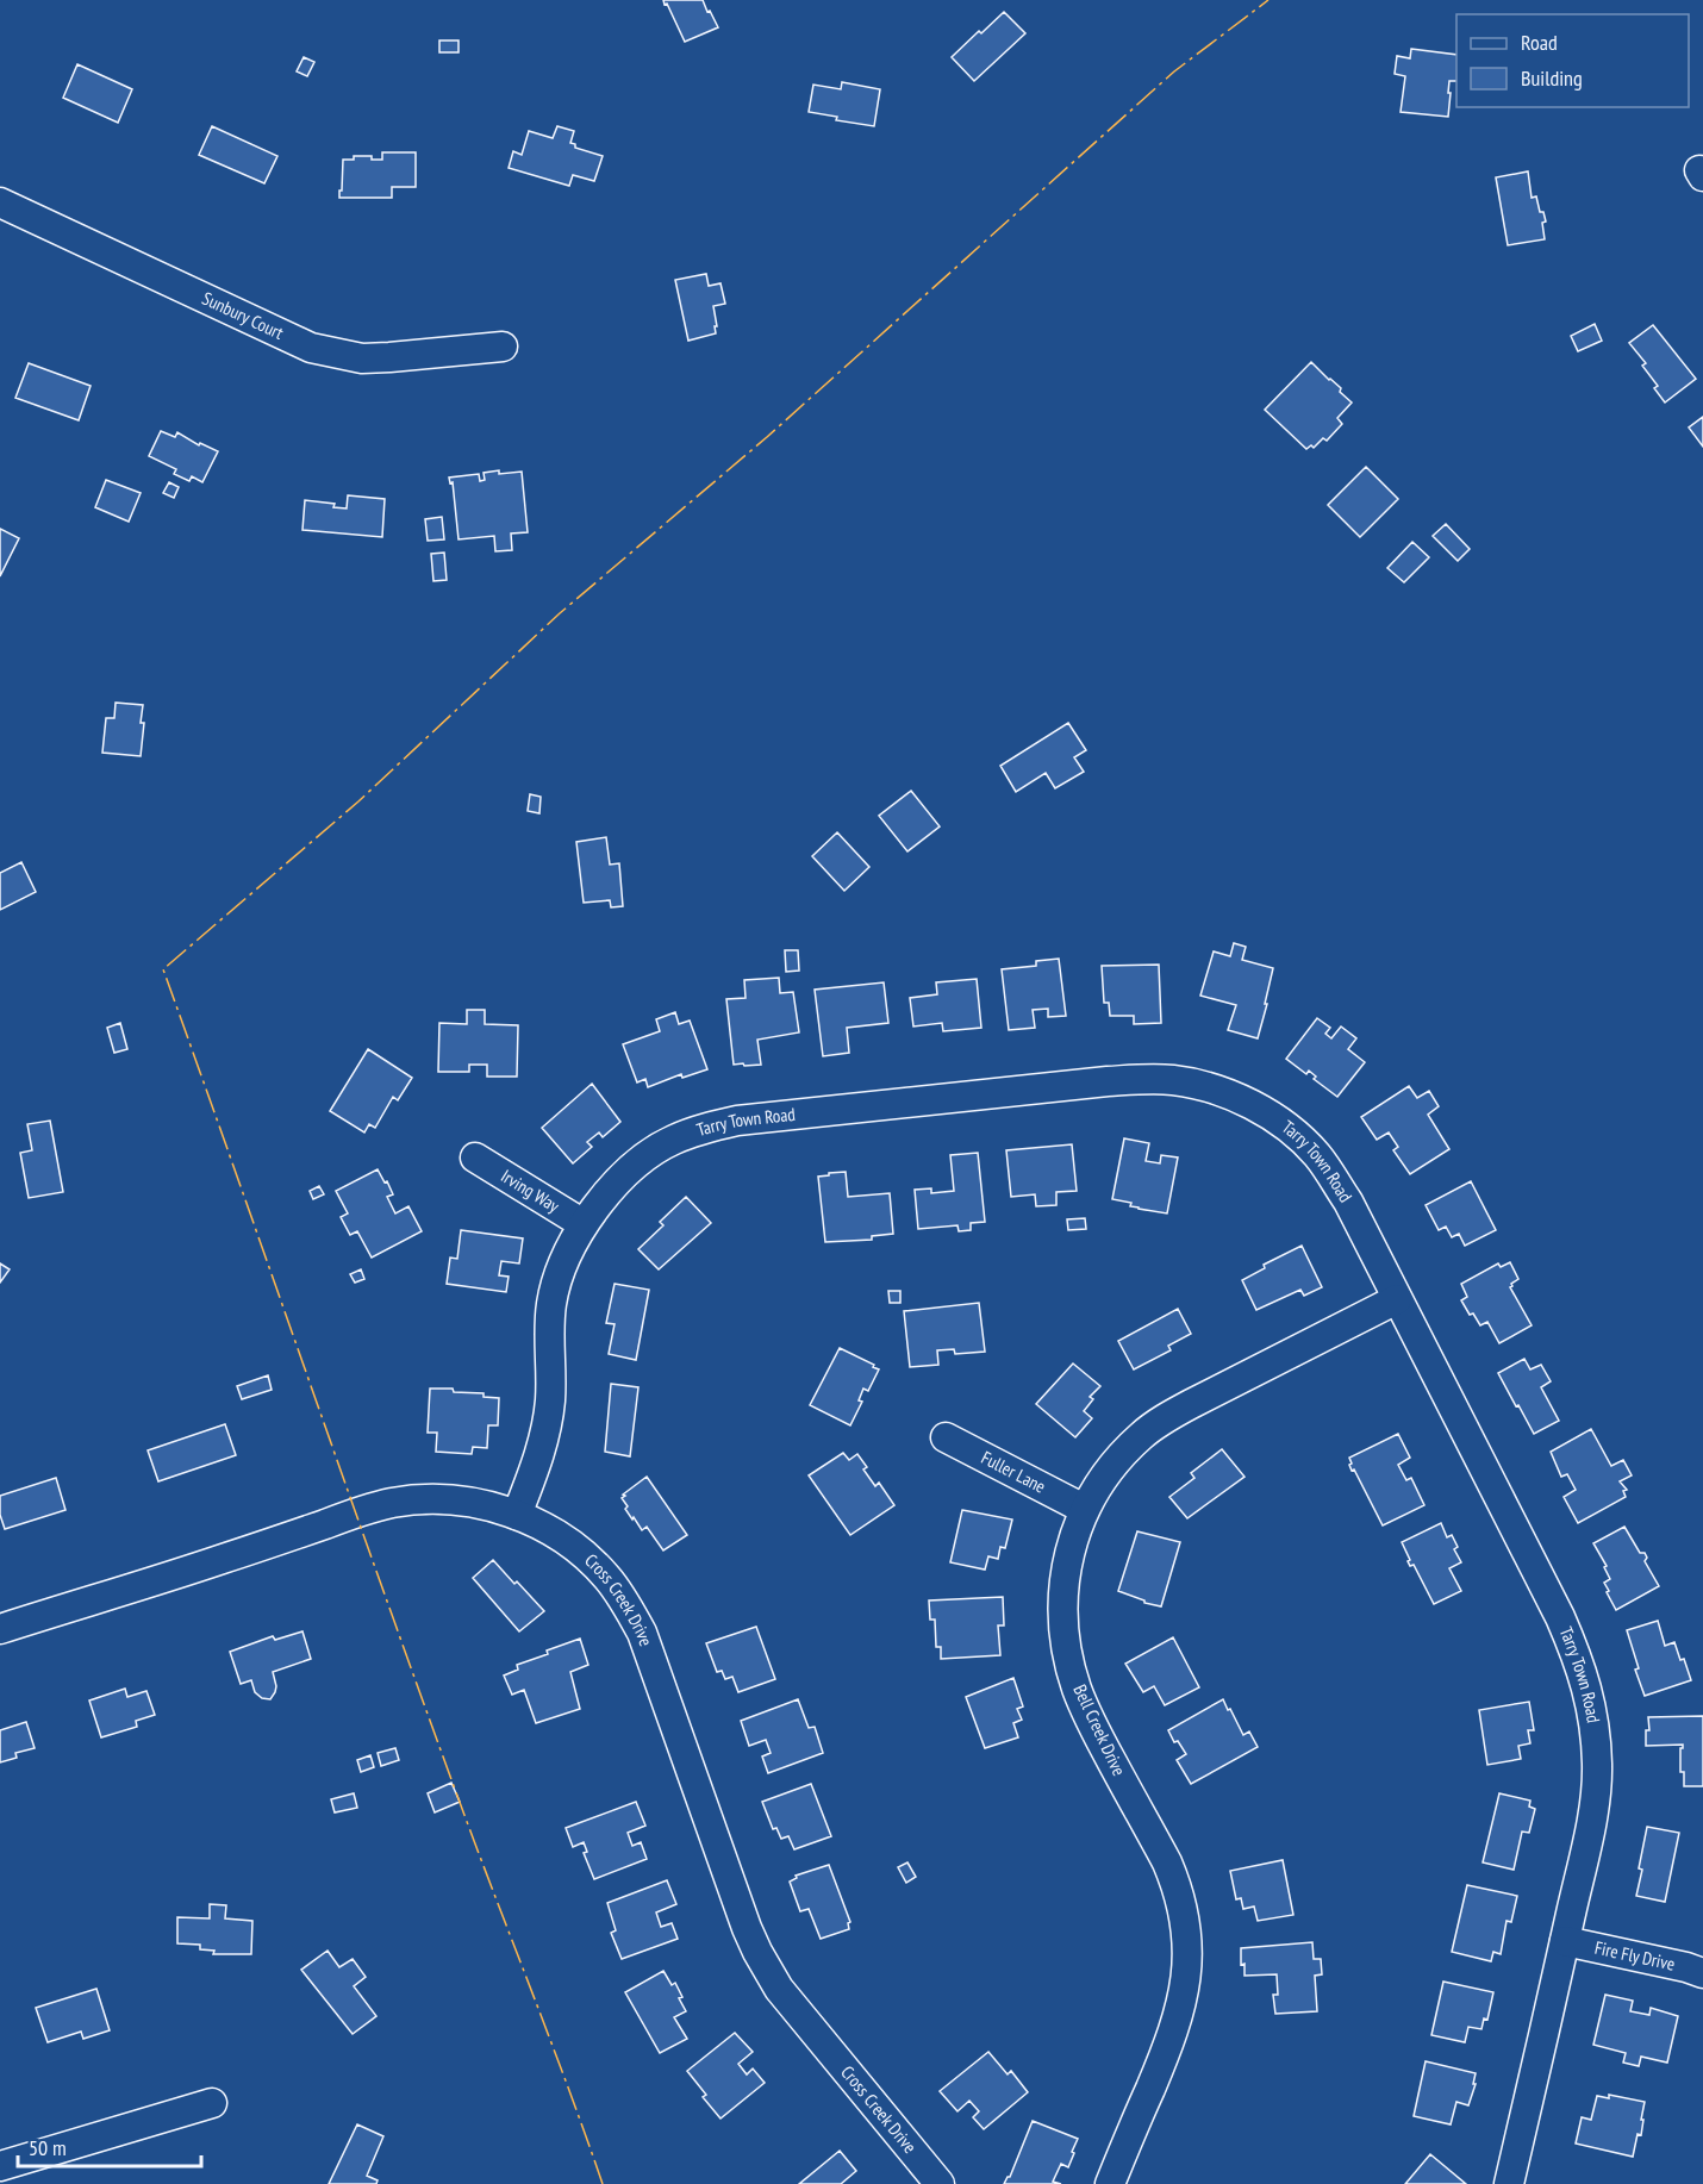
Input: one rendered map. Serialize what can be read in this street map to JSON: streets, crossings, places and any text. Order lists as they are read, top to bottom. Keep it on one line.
{"streets":{"street":["Sunbury Court","Tarry Town Road","Irving Way","Fuller Lane","Cross Creek Drive","Bell Creek Drive","Fire Fly Drive"]},"crossings":[["Tarry Town Road","Irving Way"],["Tarry Town Road","Cross Creek Drive"],["Tarry Town Road","Bell Creek Drive"],["Tarry Town Road","Fire Fly Drive"],["Fuller Lane","Bell Creek Drive"]],"legend":["Road","Building"],"scale_bar":"50 m"}
